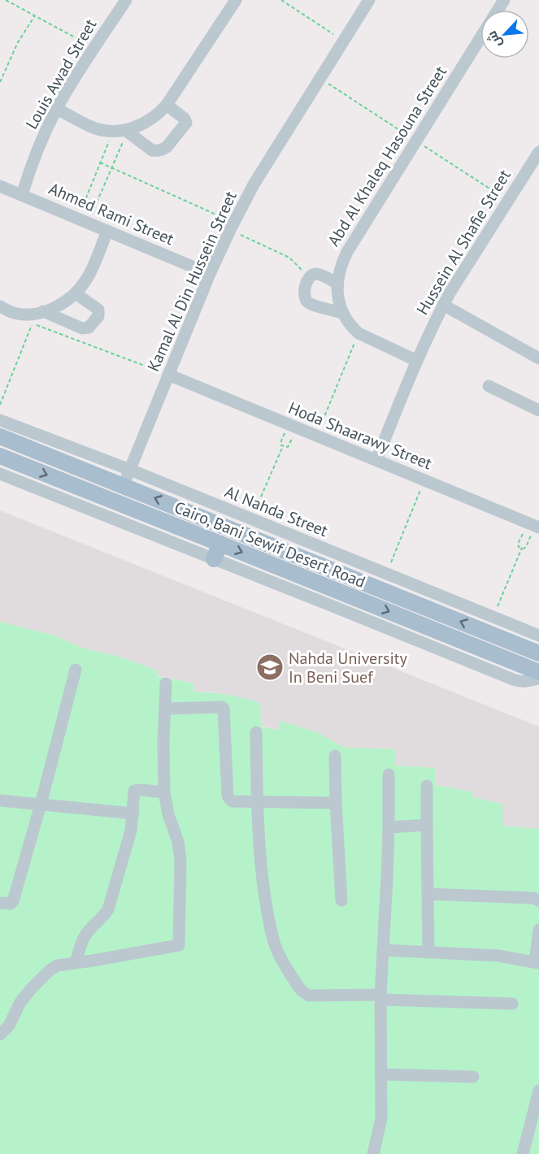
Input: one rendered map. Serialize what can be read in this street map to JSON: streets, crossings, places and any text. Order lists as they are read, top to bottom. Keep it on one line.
{"streets":{"main road":["Cairo, Bani Sewif Desert Road"],"street":["Louis Awad Street","Abd Al Khaleq Hasouna Street","Ahmed Rami Street","Hussein Al Shafie Street","Kamal Al Din Hussein Street","Hoda Shaarawy Street","Al Nahda Street"]},"crossings":[["Louis Awad Street","Ahmed Rami Street"],["Abd Al Khaleq Hasouna Street","Hussein Al Shafie Street"],["Ahmed Rami Street","Kamal Al Din Hussein Street"],["Hussein Al Shafie Street","Hoda Shaarawy Street"],["Kamal Al Din Hussein Street","Hoda Shaarawy Street"],["Kamal Al Din Hussein Street","Al Nahda Street"],["Kamal Al Din Hussein Street","Cairo, Bani Sewif Desert Road"]],"places":{"school or university":["Nahda University In Beni Suef"]},"north":"bottom left"}
